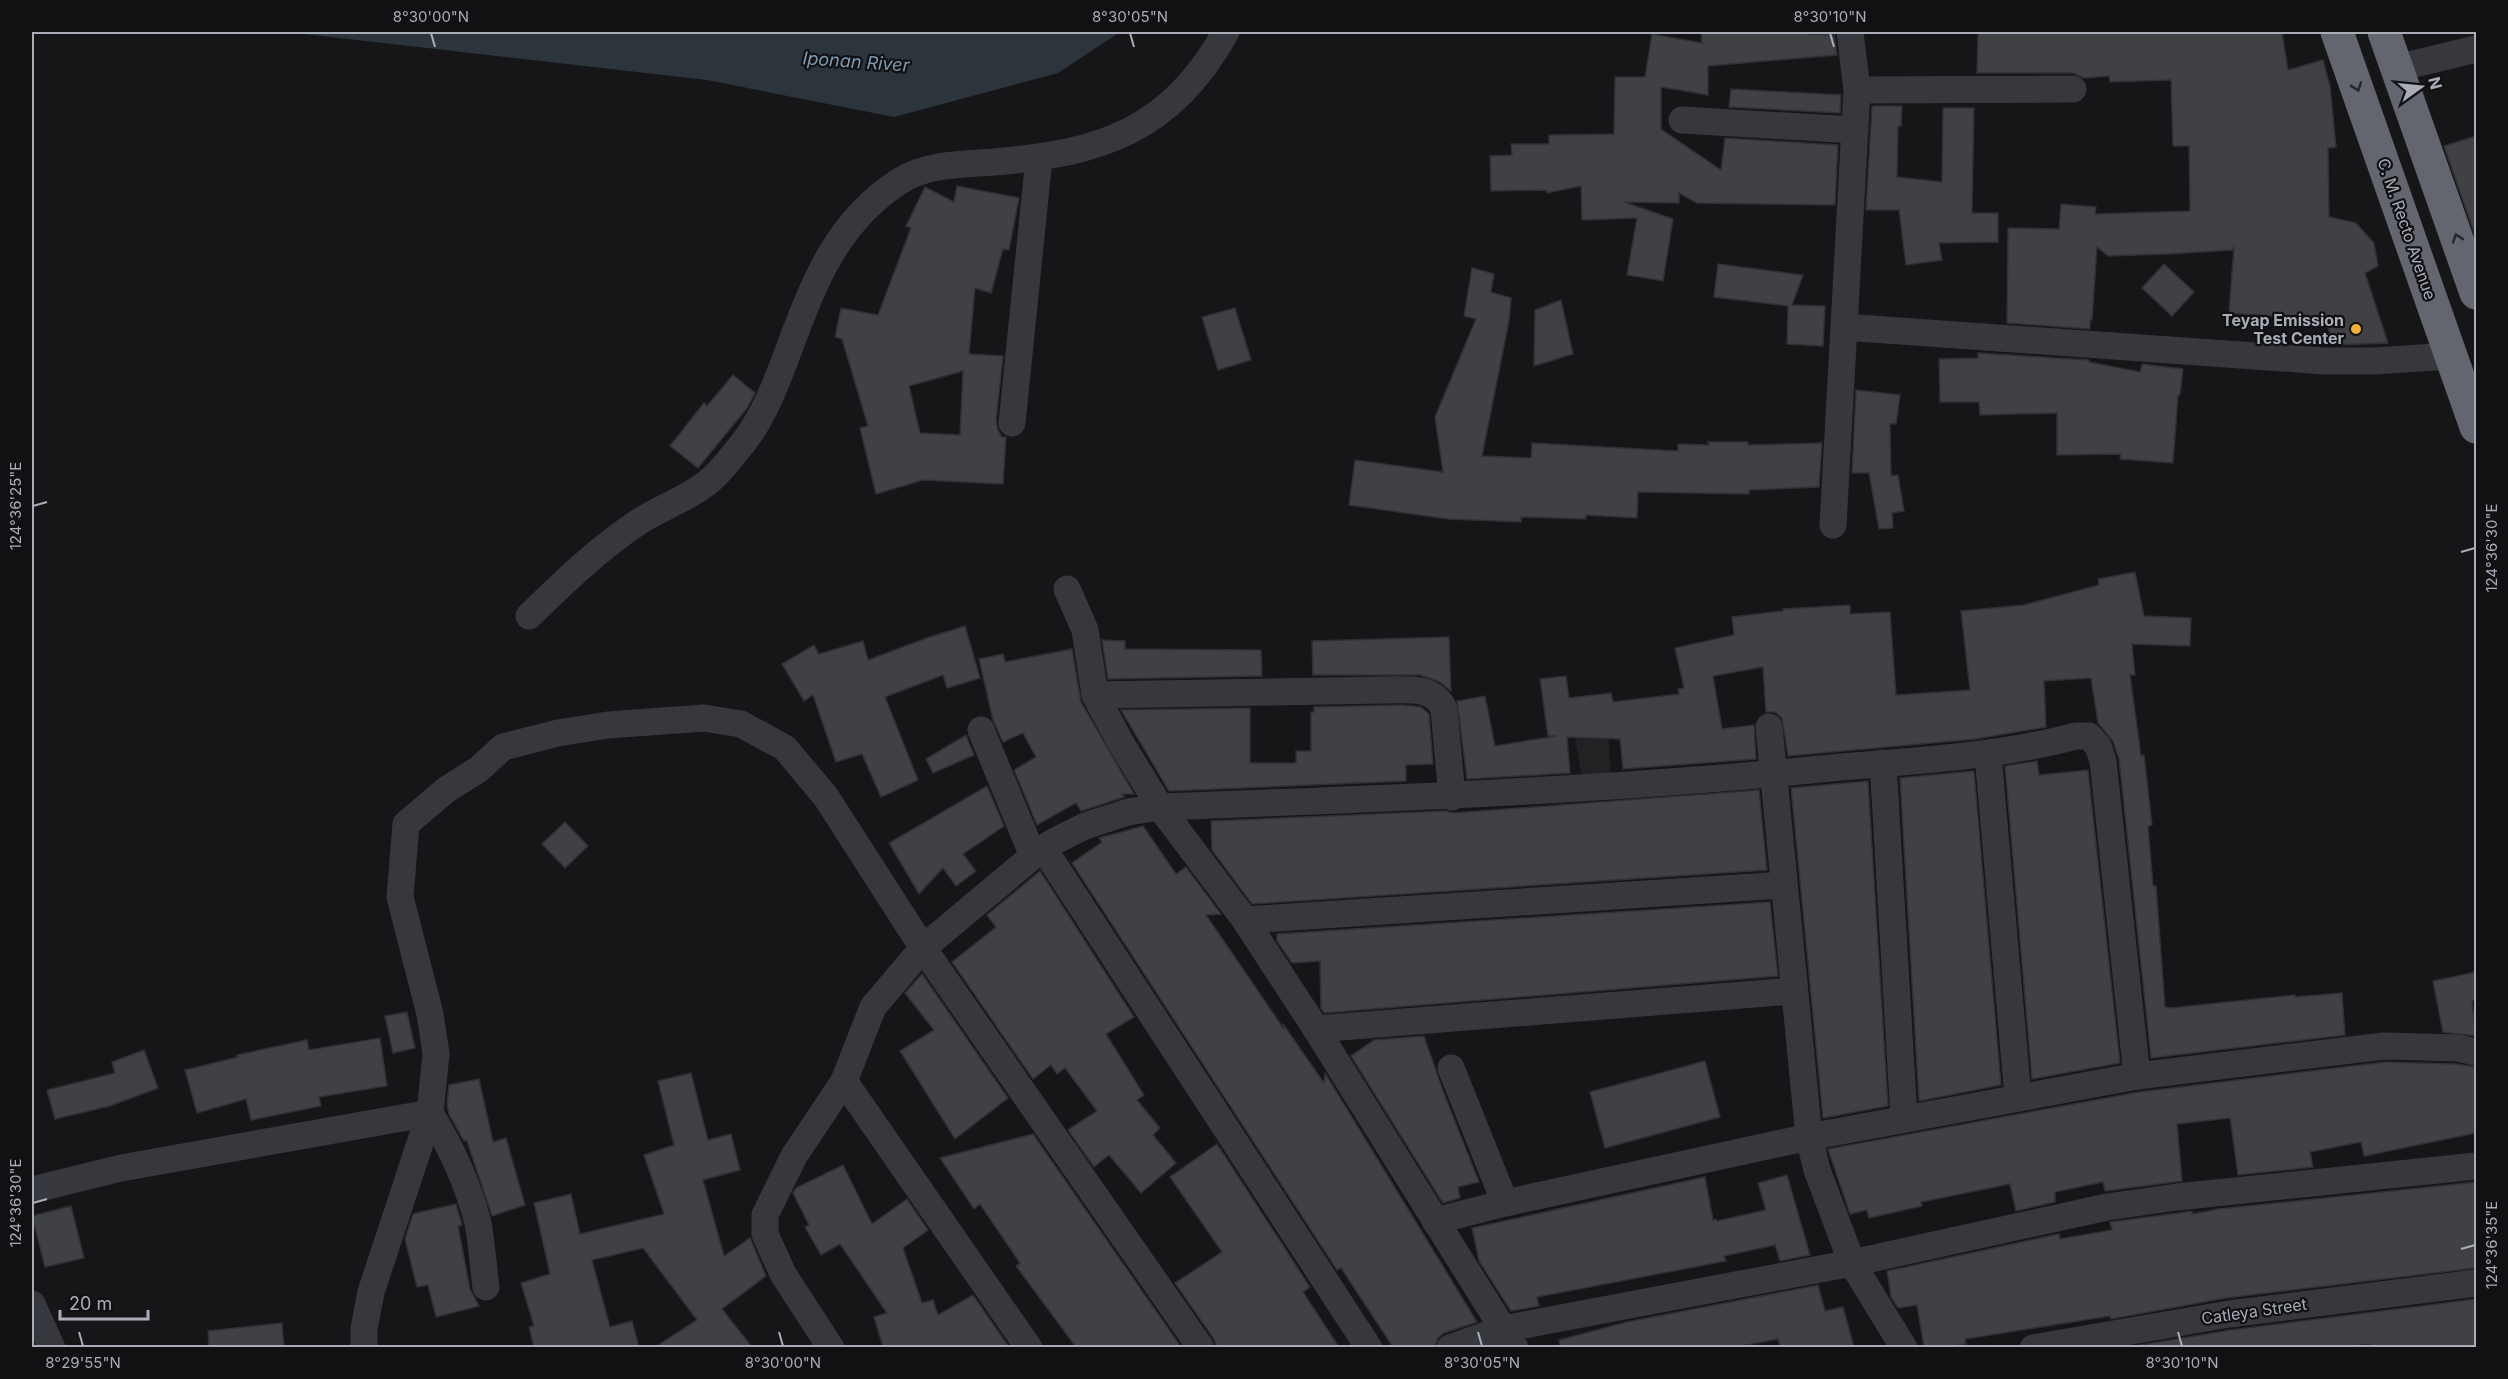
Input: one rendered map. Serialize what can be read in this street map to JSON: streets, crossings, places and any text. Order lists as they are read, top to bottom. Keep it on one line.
{"streets":{"highway":["C. M. Recto Avenue"],"street":["Catleya Street"]},"water":["Iponan River"],"places":["Teyap Emission Test Center"],"scale_bar":"20 m","north":"right","coordinates":["8°30'00\"N","8°30'05\"N","8°30'10\"N","124°36'25\"E","124°36'30\"E","124°36'35\"E","8°29'55\"N"]}
